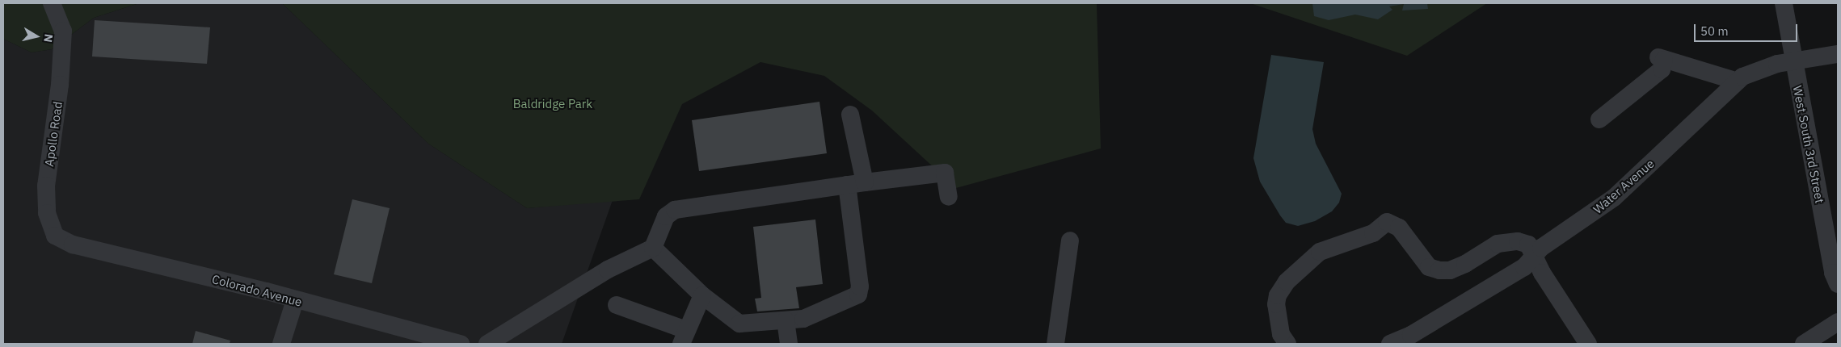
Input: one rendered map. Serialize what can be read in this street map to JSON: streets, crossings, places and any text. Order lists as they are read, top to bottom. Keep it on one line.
{"streets":{"street":["Apollo Road","West South 3rd Street","Water Avenue","Colorado Avenue"]},"crossings":[["Apollo Road","Colorado Avenue"],["West South 3rd Street","Water Avenue"]],"parks":["Baldridge Park"],"scale_bar":"50 m","north":"right"}
